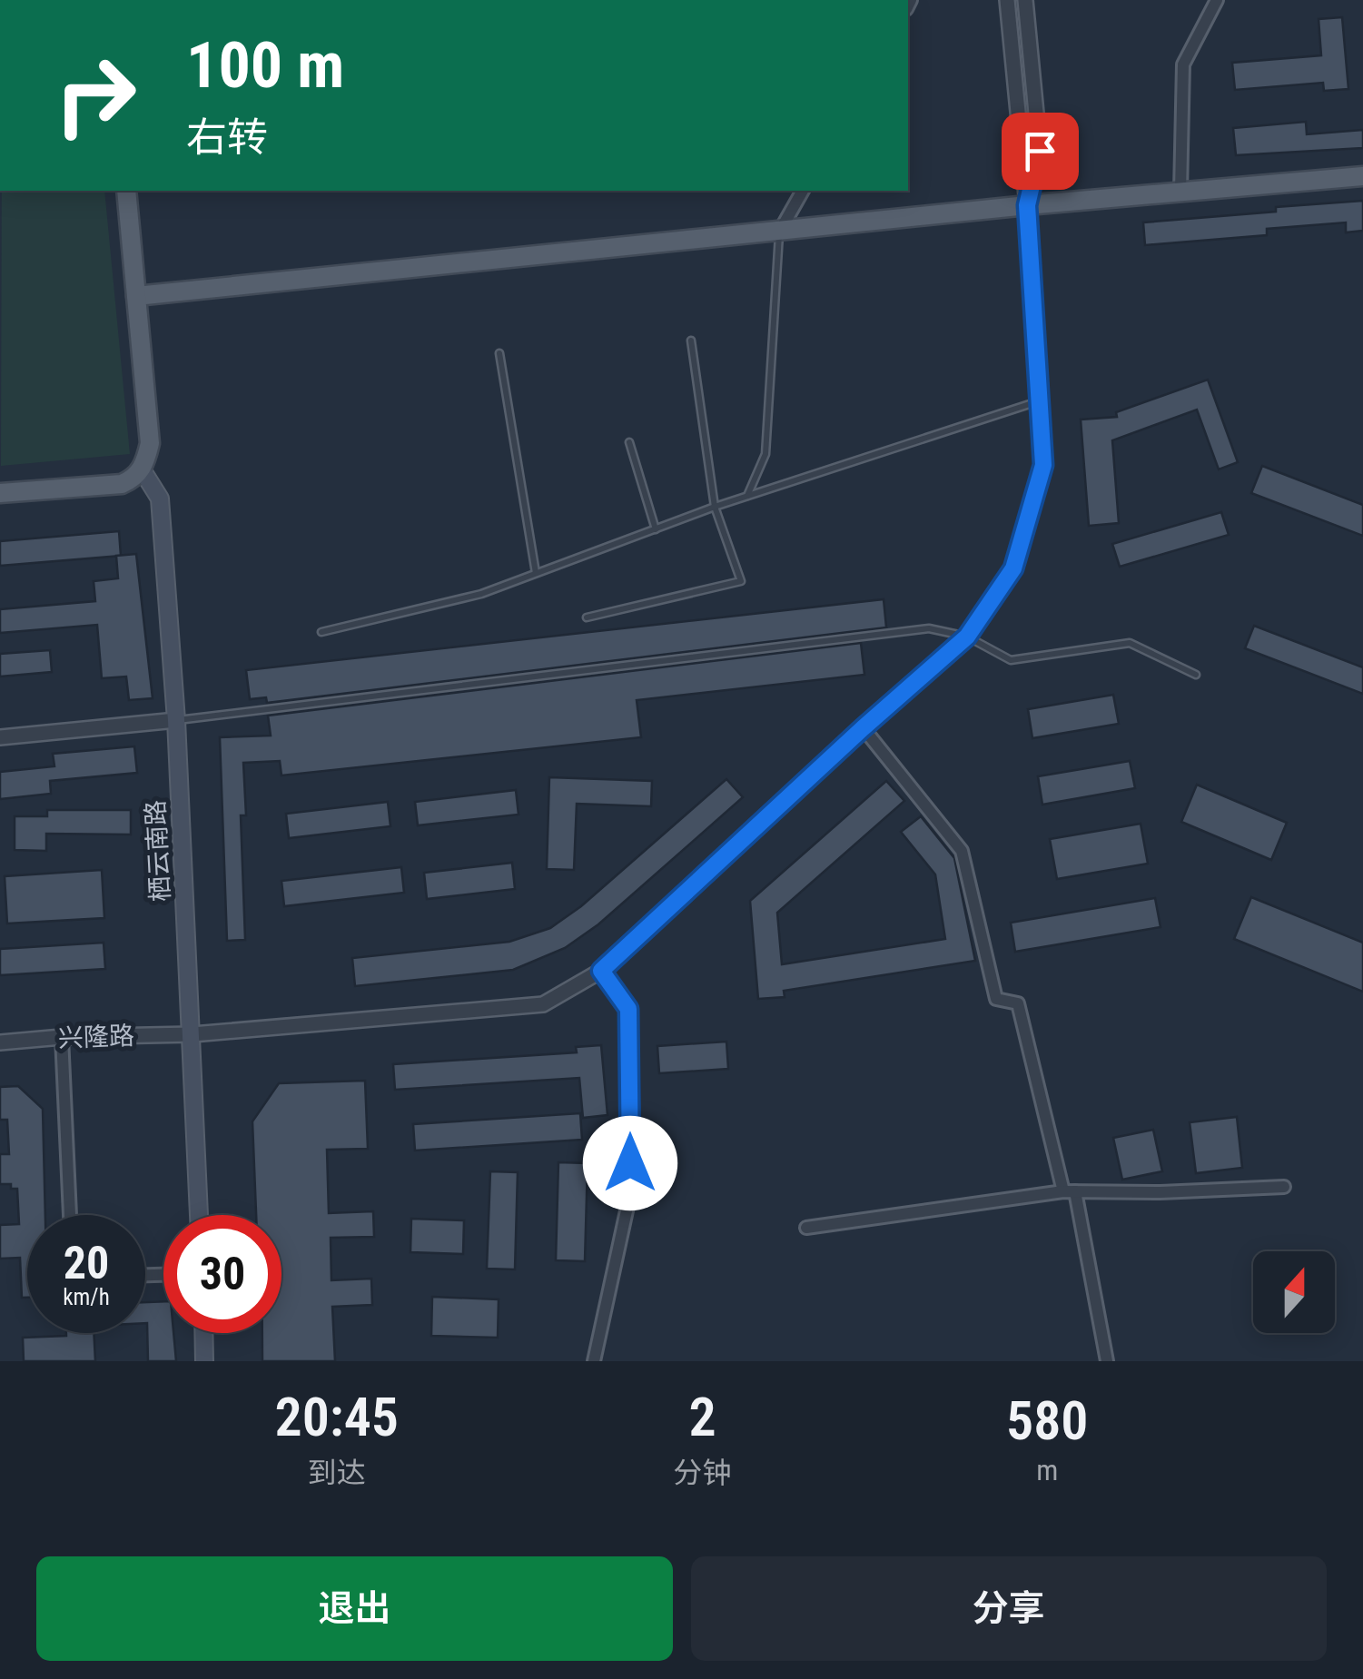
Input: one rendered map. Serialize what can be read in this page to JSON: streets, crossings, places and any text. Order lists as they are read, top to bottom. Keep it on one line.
{"streets":{"main road":["栖云南路"],"street":["兴隆路"]},"crossings":[["栖云南路","兴隆路"]],"north":"top","page":{"turn":["100 m","右转"],"speed":"20 km/h","limit":"30","eta":["20:45","到达","2","分钟","580","m"],"buttons":["退出","分享"]}}
